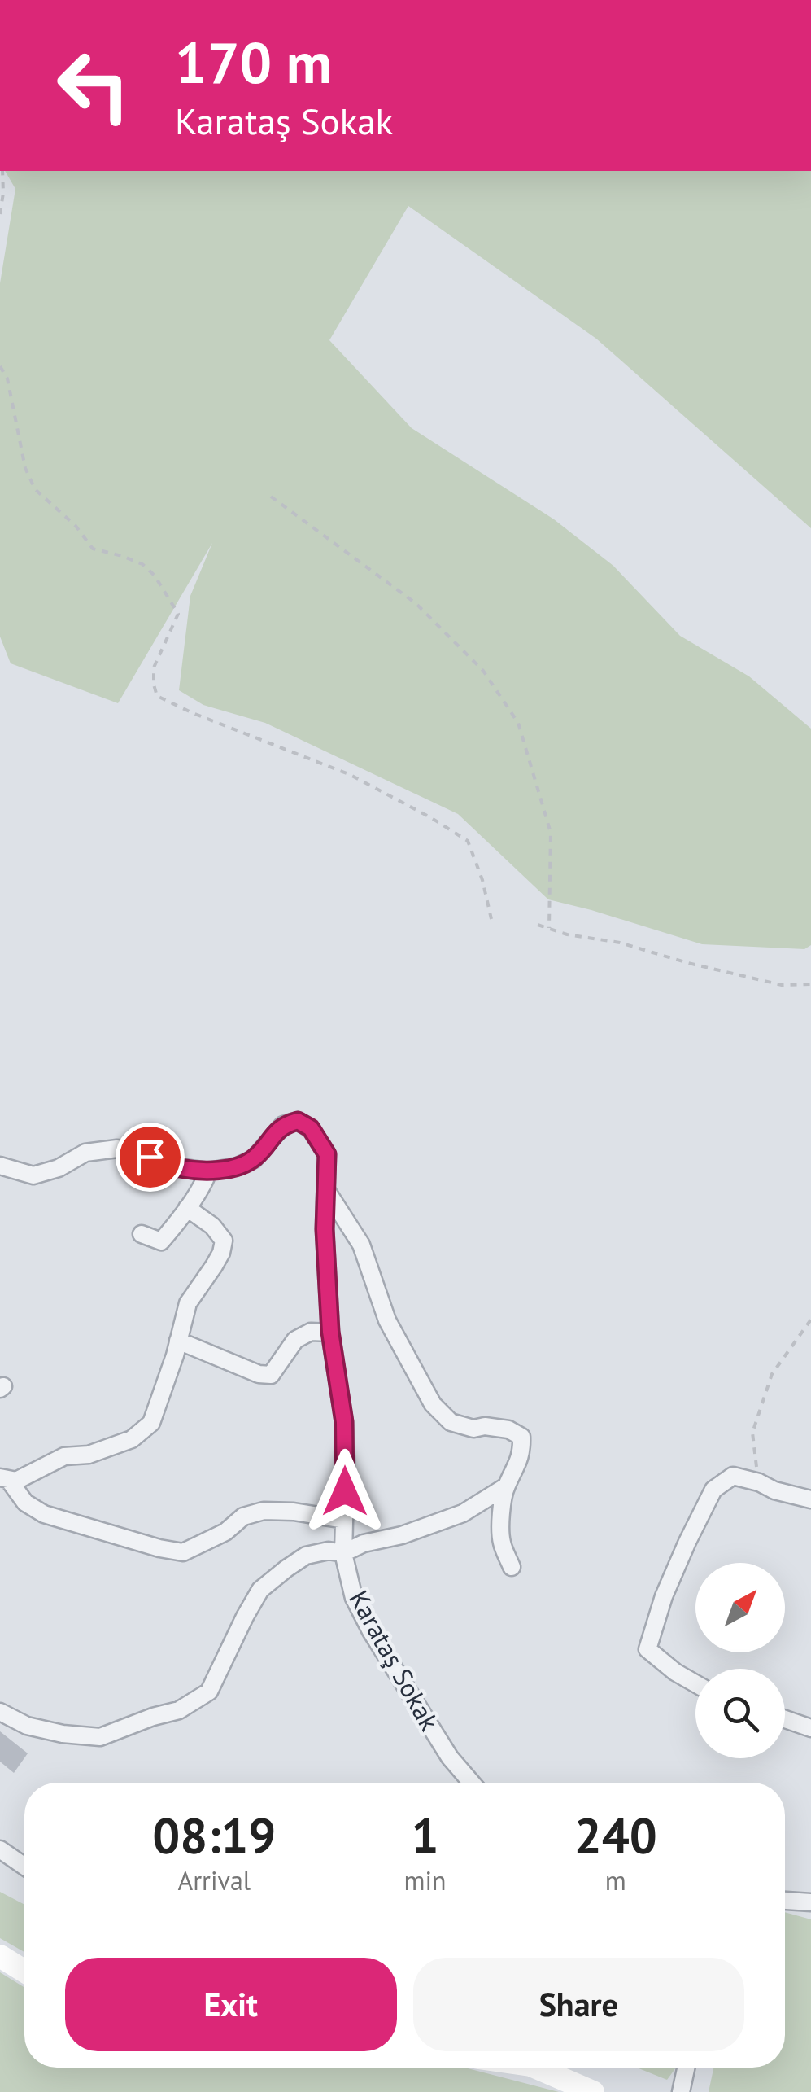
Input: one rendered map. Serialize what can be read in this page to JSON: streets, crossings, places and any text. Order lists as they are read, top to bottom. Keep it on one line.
{"streets":{"street":["Karataş Sokak"]},"north":"top right","page":{"turn":["170 m","Karataş Sokak"],"eta":["08:19","Arrival","1","min","240","m"],"buttons":["Exit","Share"]}}
